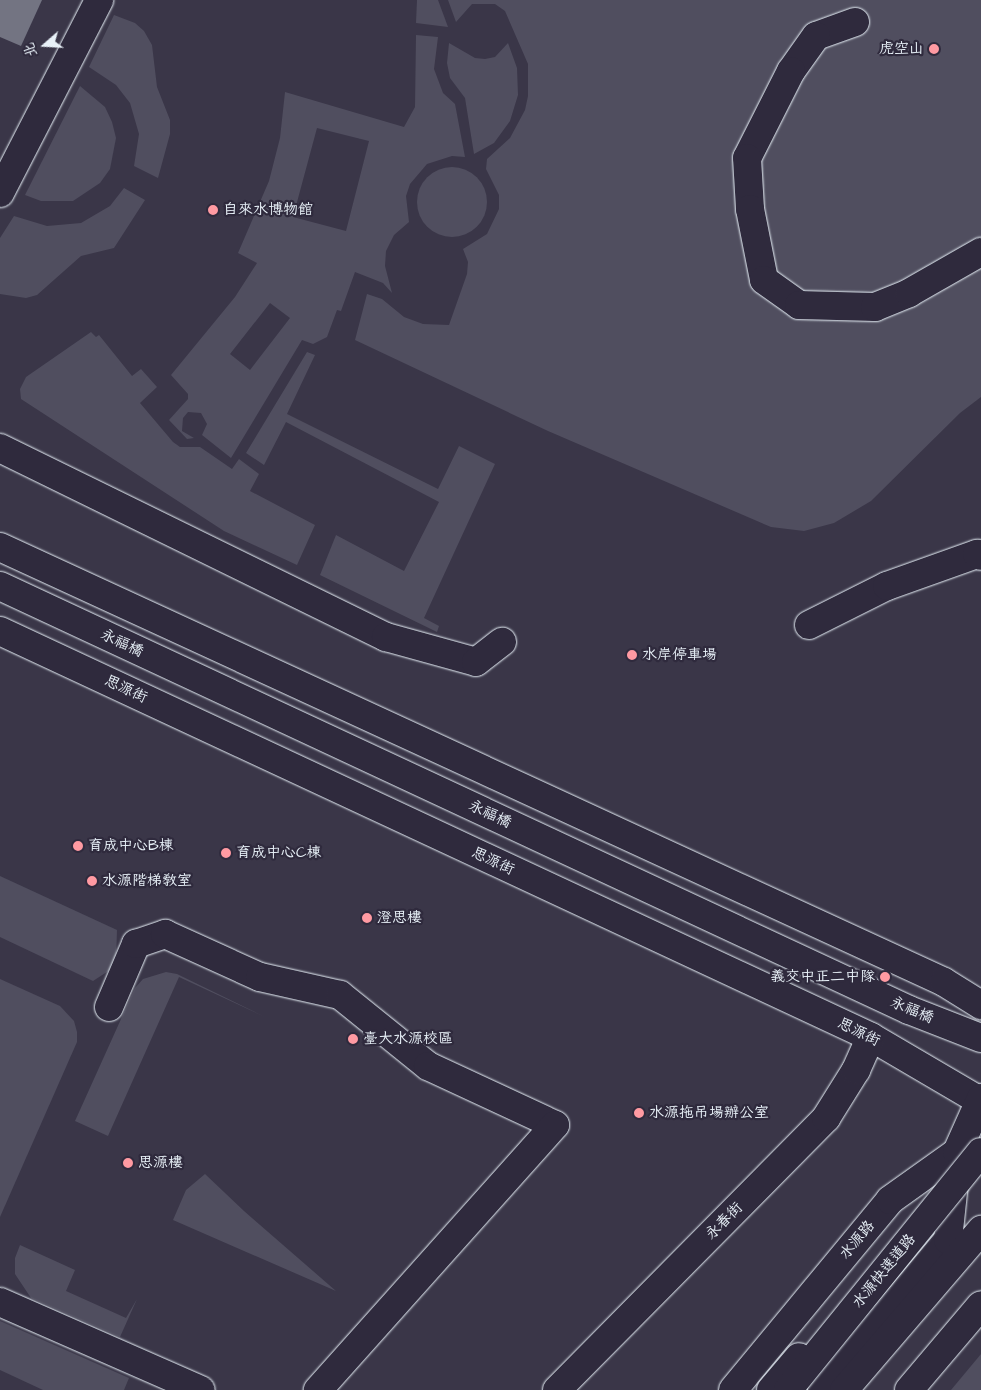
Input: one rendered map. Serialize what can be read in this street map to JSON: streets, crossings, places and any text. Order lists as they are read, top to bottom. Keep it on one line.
{"streets":{"main road":["永福橋","思源街","永春街","水源路","水源快速道路"]},"crossings":[["思源街","永春街"],["水源路","水源快速道路"]],"places":["虎空山","自來水博物館","水岸停車場","育成中心B棟","育成中心C棟","水源階梯教室","澄思樓","義交中正二中隊","臺大水源校區","水源拖吊場辦公室","思源樓"],"north":"left"}
